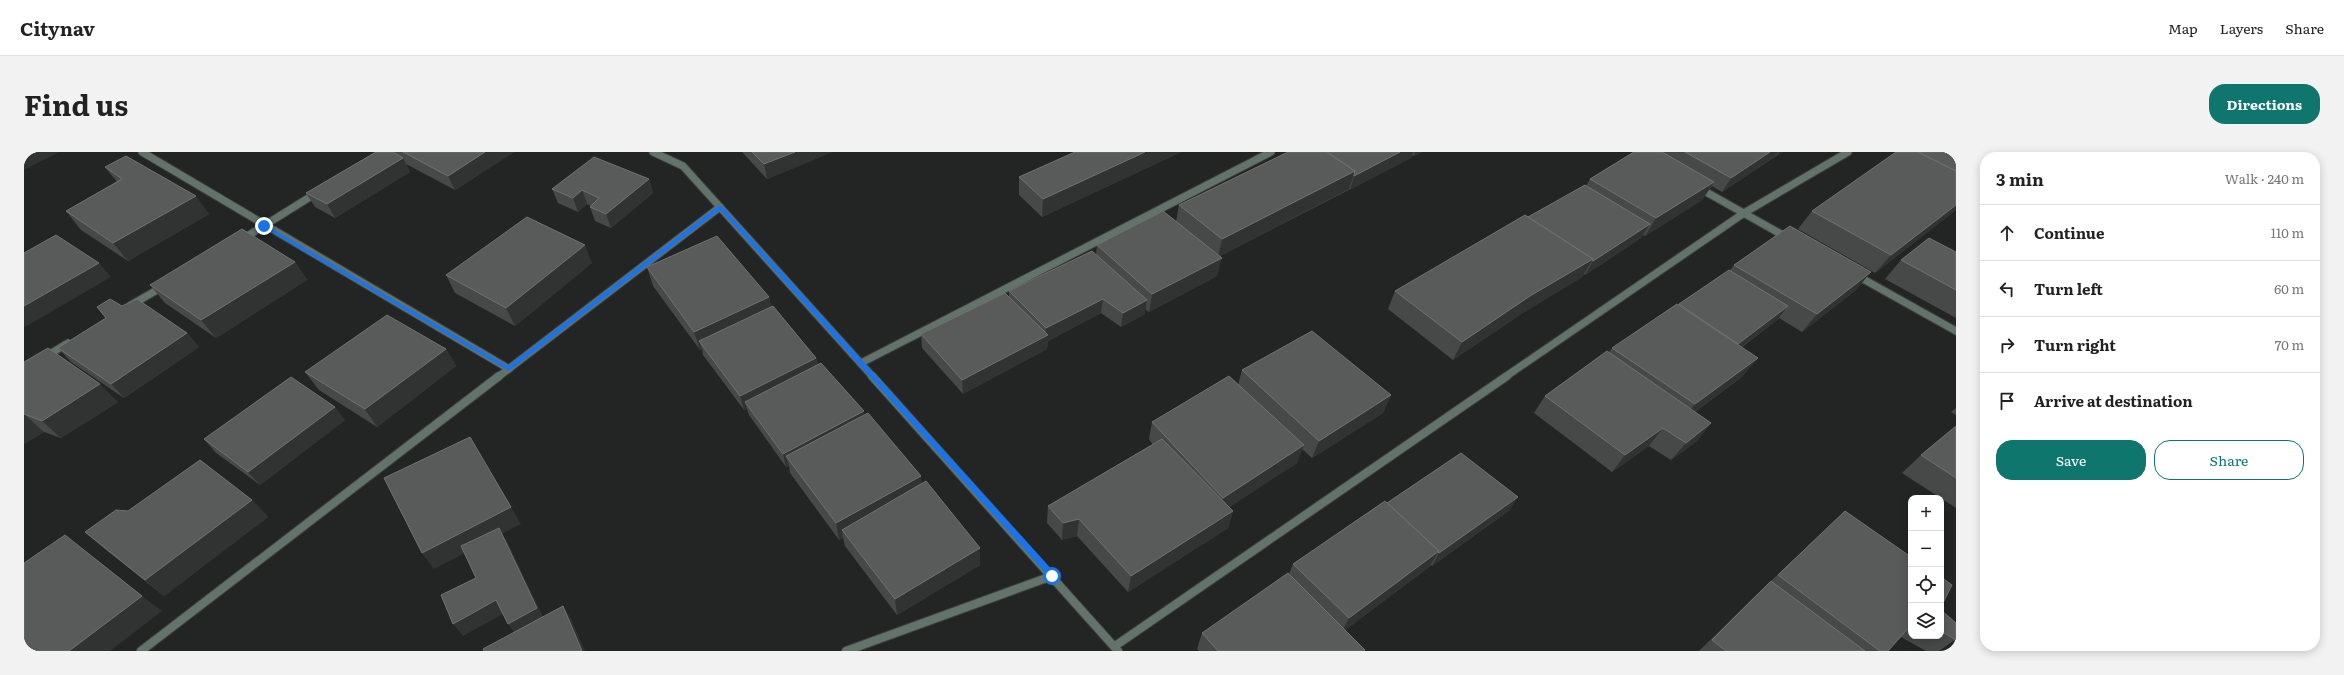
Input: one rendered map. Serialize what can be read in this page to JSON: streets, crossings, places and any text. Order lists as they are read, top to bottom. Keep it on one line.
{"page":{"header":"Citynav","nav":["Map","Layers","Share"],"title":"Find us","buttons":["Directions",["Save","Share"]],"heading":["3 min","Walk · 240 m"],"list":[["Continue","110 m"],["Turn left","60 m"],["Turn right","70 m"],"Arrive at destination"],"map_buttons":["+","−"]}}
